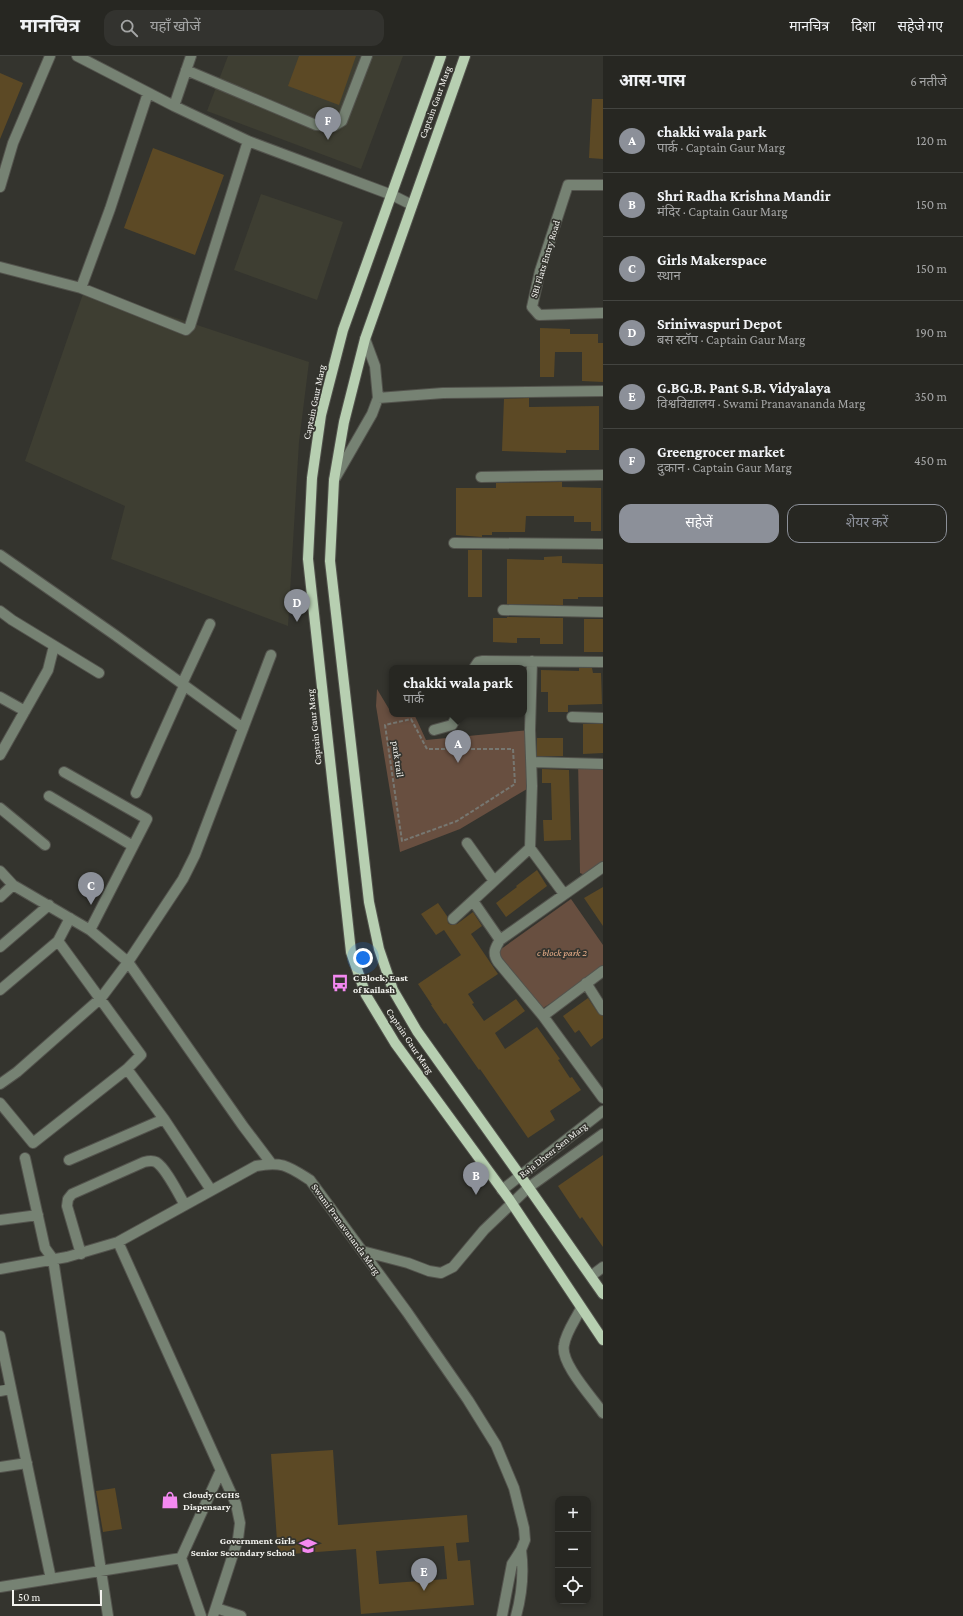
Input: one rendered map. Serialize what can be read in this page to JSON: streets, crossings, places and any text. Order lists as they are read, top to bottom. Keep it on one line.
{"streets":{"main road":["Captain Gaur Marg"],"street":["SBI Flats Entry Road","Raja Dheer Sen Marg","Swami Pranavananda Marg"],"path":["park trail"]},"crossings":[["Captain Gaur Marg","Raja Dheer Sen Marg"],["Raja Dheer Sen Marg","Swami Pranavananda Marg"]],"parks":["c block park 2"],"places":{"bus stop":["C Block, East of Kailash"],"shop":["Cloudy CGHS Dispensary"],"school or university":["Government Girls Senior Secondary School"]},"scale_bar":"50 m","page":{"header":"मानचित्र","search":"यहाँ खोजें","nav":["मानचित्र","दिशा","सहेजे गए"],"heading":["आस-पास","6 नतीजे"],"pins":["F","D","A","C","B","E"],"list":[{"mark":"A","name":"chakki wala park","note":"पार्क · Captain Gaur Marg","value":"120 m"},{"mark":"B","name":"Shri Radha Krishna Mandir","note":"मंदिर · Captain Gaur Marg","value":"150 m"},{"mark":"C","name":"Girls Makerspace","note":"स्थान","value":"150 m"},{"mark":"D","name":"Sriniwaspuri Depot","note":"बस स्टॉप · Captain Gaur Marg","value":"190 m"},{"mark":"E","name":"G.BG.B. Pant S.B. Vidyalaya","note":"विश्वविद्यालय · Swami Pranavananda Marg","value":"350 m"},{"mark":"F","name":"Greengrocer market","note":"दुकान · Captain Gaur Marg","value":"450 m"}],"buttons":["सहेजें","शेयर करें"],"popup":["chakki wala park","पार्क"],"map_buttons":["+","−"],"scale":"50 m"}}
